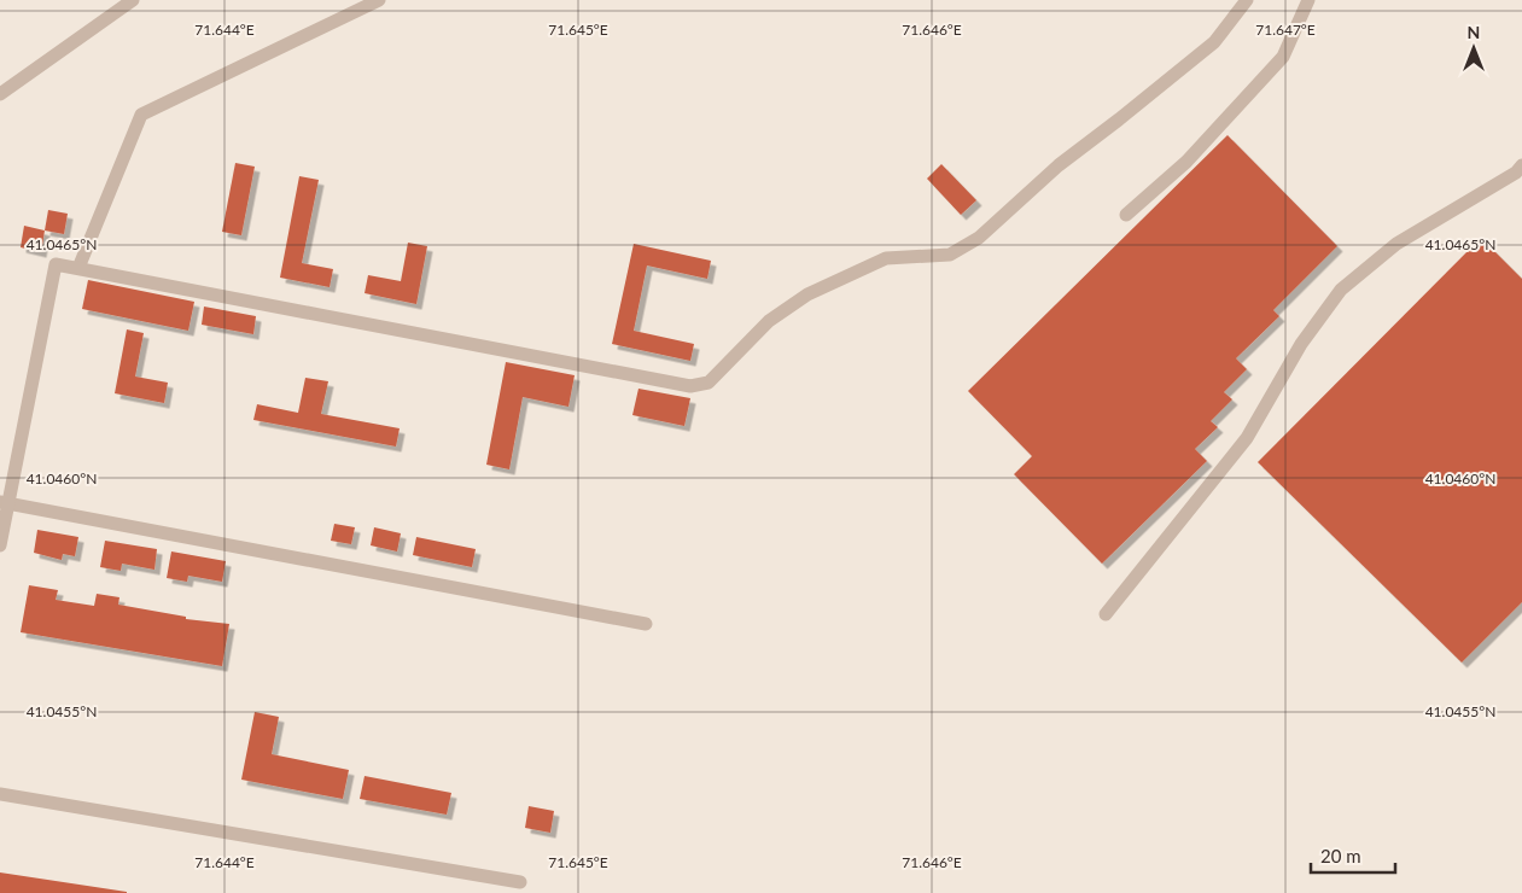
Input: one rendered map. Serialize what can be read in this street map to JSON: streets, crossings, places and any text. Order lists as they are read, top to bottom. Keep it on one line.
{"scale_bar":"20 m","north":"top","coordinates":["71.644°E","71.645°E","71.646°E","71.647°E","41.0465°N","41.0460°N","41.0455°N"]}
